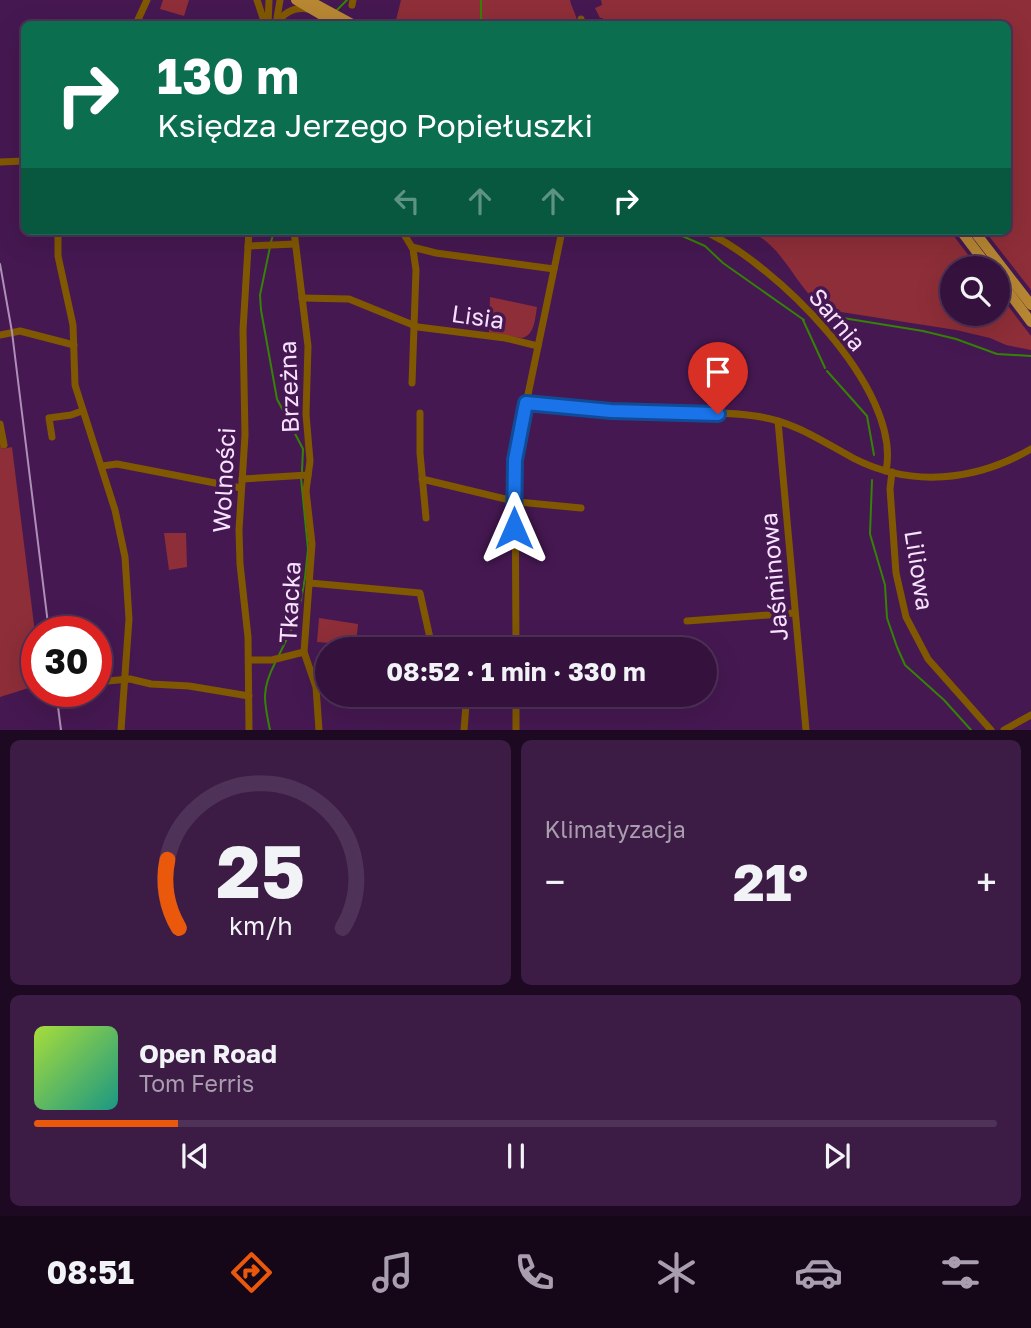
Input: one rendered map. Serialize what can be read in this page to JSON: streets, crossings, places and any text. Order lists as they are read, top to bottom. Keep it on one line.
{"streets":{"street":["Lisia","Sarnia","Brzeżna","Wolności","Liliowa","Jaśminowa","Tkacka"]},"crossings":[["Sarnia","Liliowa"],["Brzeżna","Tkacka"]],"page":{"turn":["130 m","Księdza Jerzego Popiełuszki"],"limit":"30","trip":"08:52 · 1 min · 330 m","tile":"Klimatyzacja","heat":["−","21°","+"],"song":["Open Road","Tom Ferris"],"tabs":"08:51","gauge":["25","km/h"]}}
